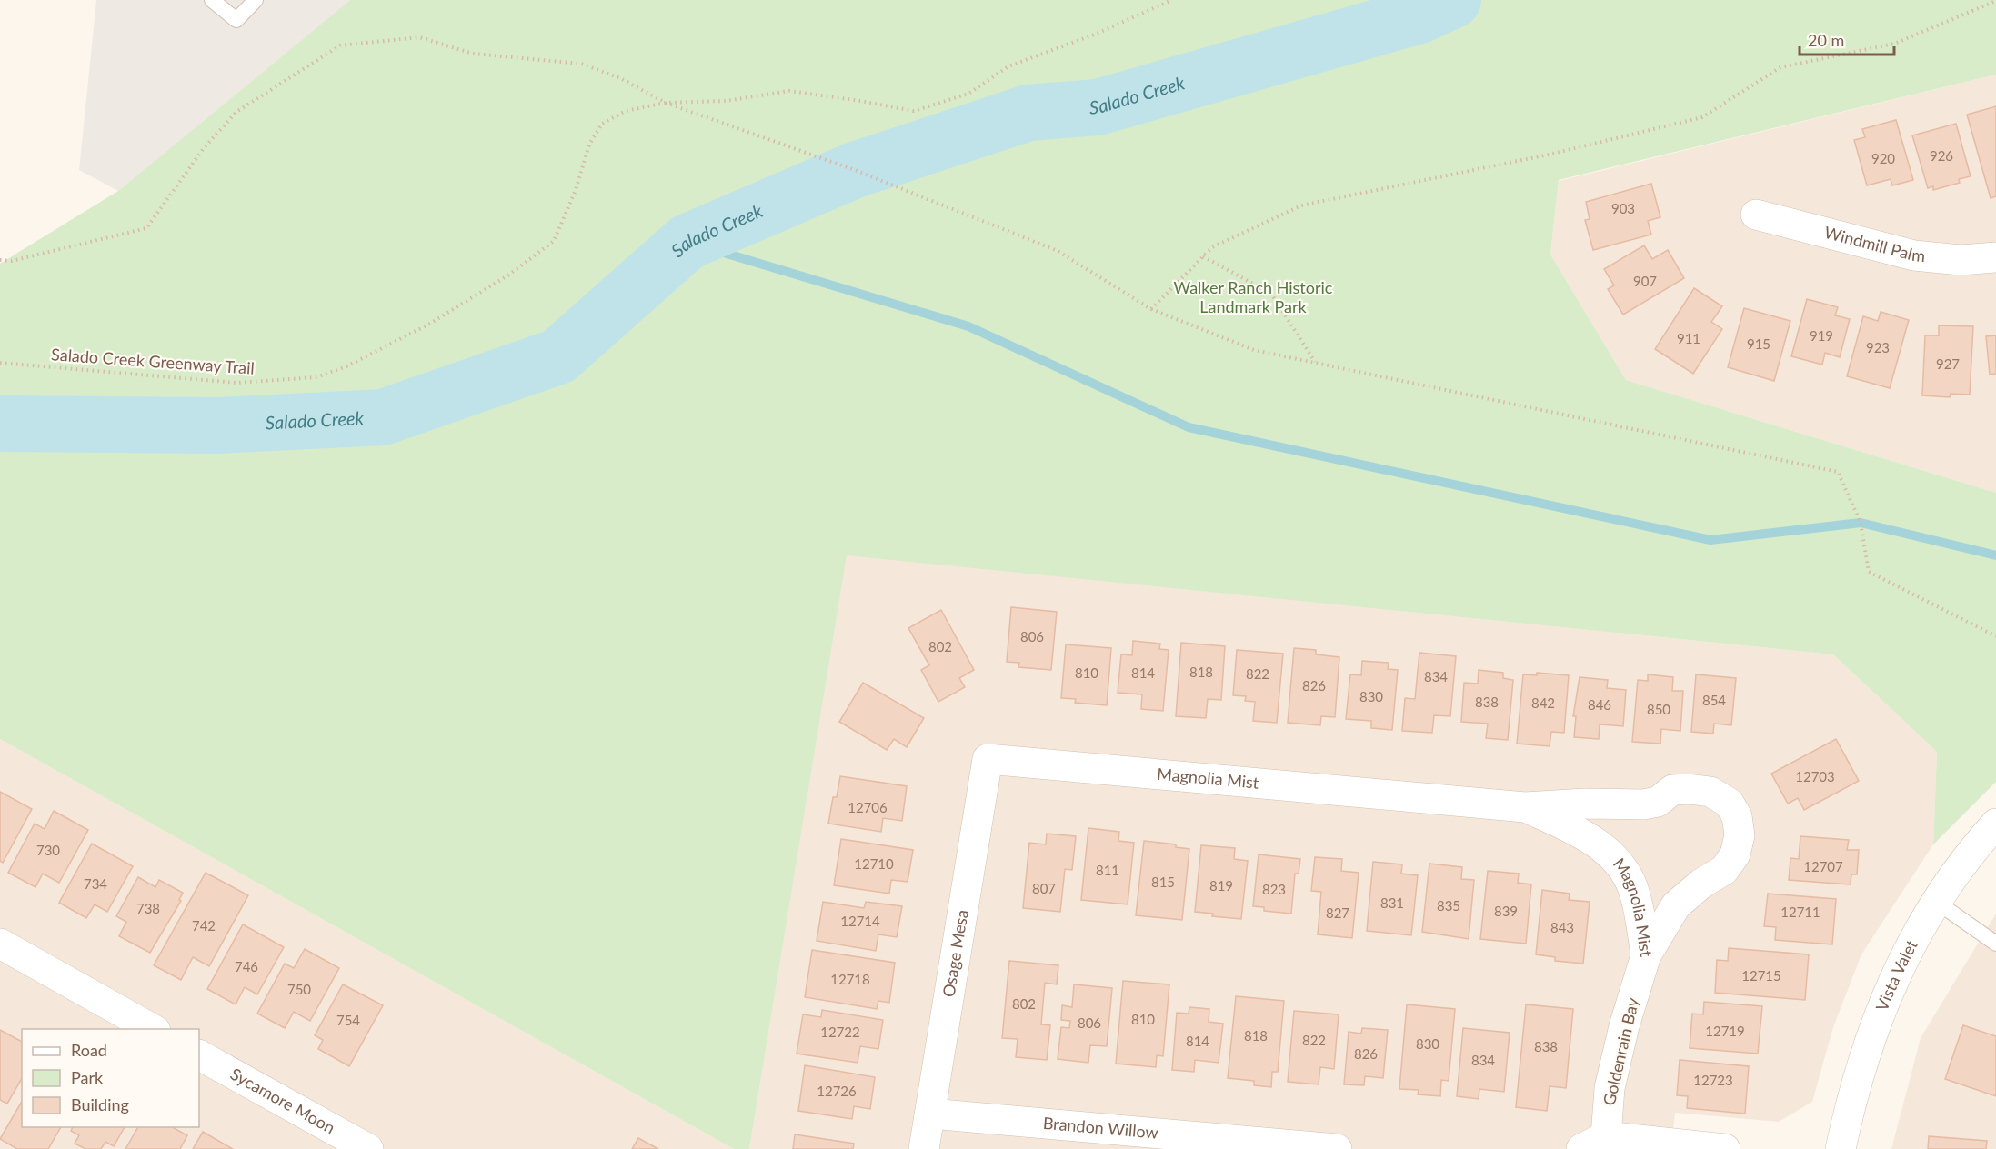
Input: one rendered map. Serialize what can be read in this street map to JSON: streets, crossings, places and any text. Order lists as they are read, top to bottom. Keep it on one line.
{"streets":{"street":["Windmill Palm","Magnolia Mist","Osage Mesa","Vista Valet","Goldenrain Bay","Sycamore Moon","Brandon Willow"],"path":["Salado Creek Greenway Trail"]},"crossings":[["Magnolia Mist","Osage Mesa"],["Magnolia Mist","Goldenrain Bay"],["Osage Mesa","Brandon Willow"]],"water":["Salado Creek"],"parks":["Walker Ranch Historic Landmark Park"],"house_numbers":["926","920","903","907","919","911","915","923","927","806","802","818","810","814","822","834","826","830","854","838","842","846","850","12703","12706","730","12710","12707","811","815","734","819","807","823","831","835","738","839","12711","827","12714","742","843","746","12715","12718","750","802","810","754","806","12719","12722","818","822","814","830","838","826","834","12723","12726"],"legend":["Road","Park","Building"],"scale_bar":"20 m"}
